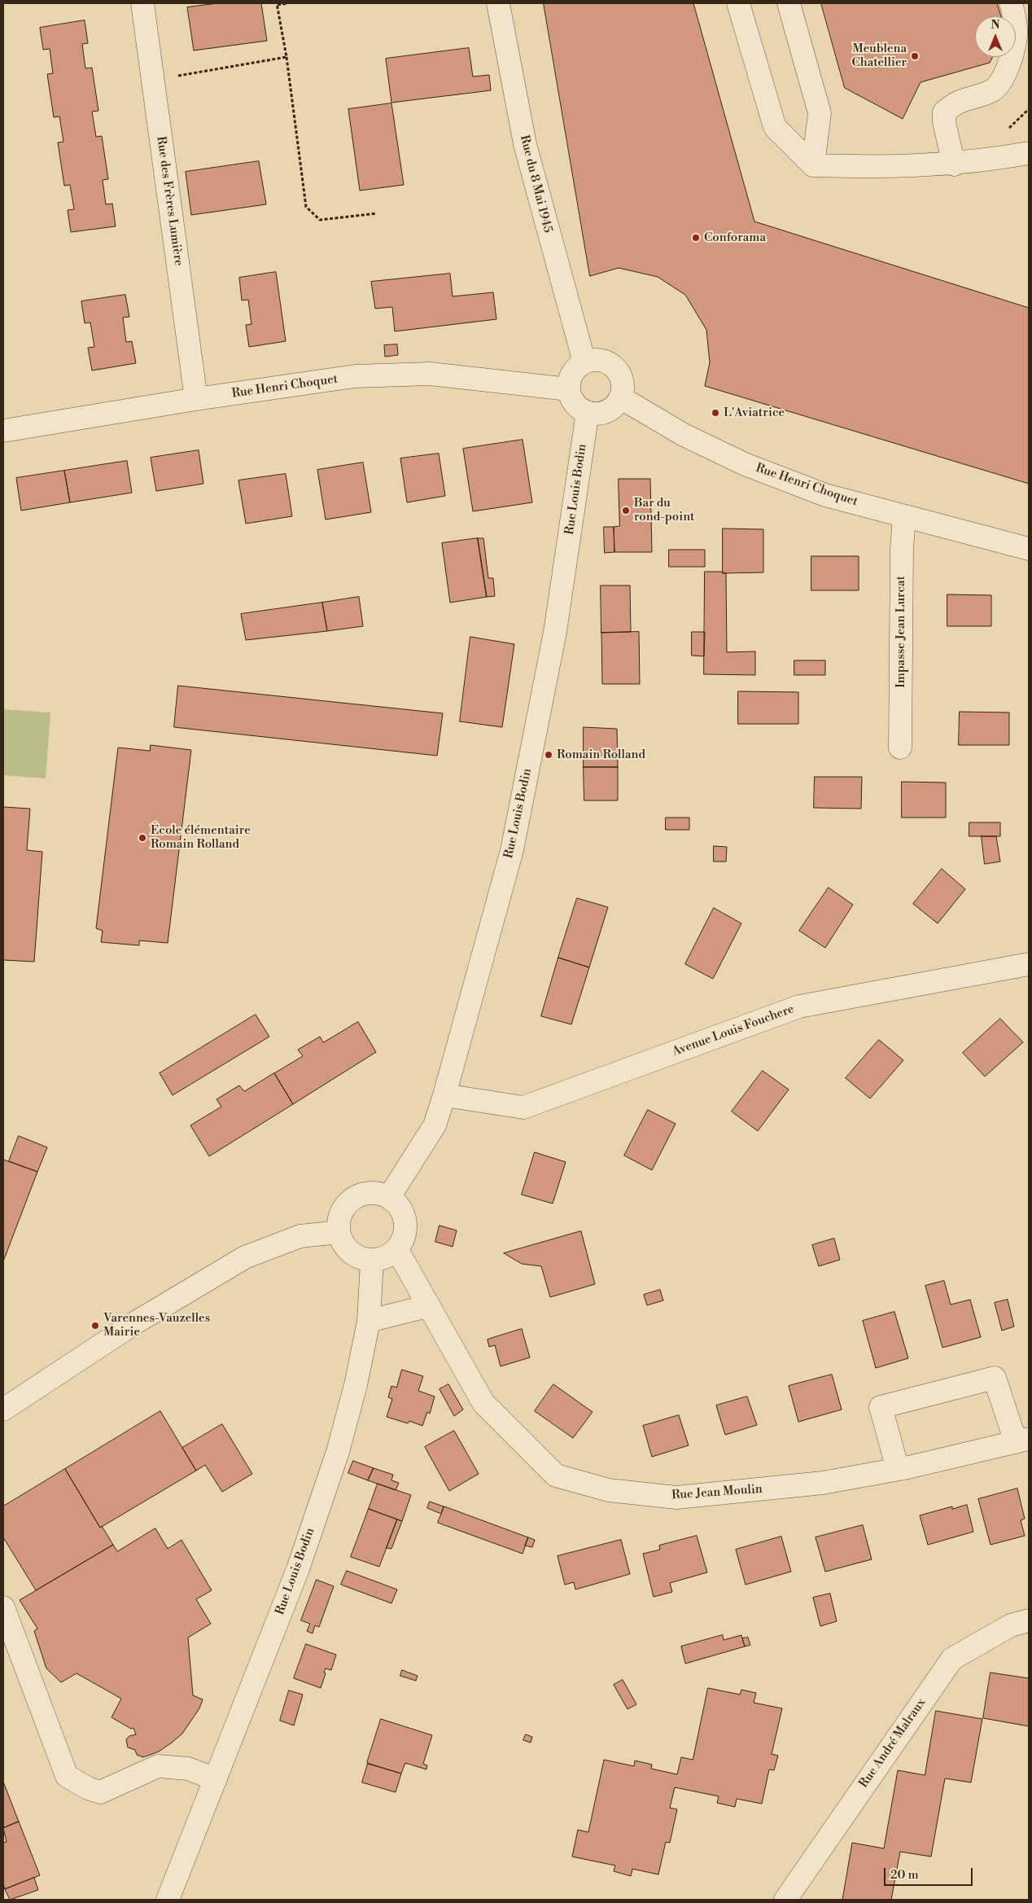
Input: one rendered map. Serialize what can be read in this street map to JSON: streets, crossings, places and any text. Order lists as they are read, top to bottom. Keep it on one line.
{"streets":{"street":["Rue du 8 Mai 1945","Rue des Frères Lumière","Rue Henri Choquet","Rue Louis Bodin","Impasse Jean Lurcat","Avenue Louis Fouchere","Rue Jean Moulin","Rue André Malraux"]},"crossings":[["Rue du 8 Mai 1945","Rue Henri Choquet"],["Rue du 8 Mai 1945","Rue Louis Bodin"],["Rue des Frères Lumière","Rue Henri Choquet"],["Rue Henri Choquet","Rue Louis Bodin"],["Rue Henri Choquet","Impasse Jean Lurcat"],["Rue Louis Bodin","Avenue Louis Fouchere"],["Rue Louis Bodin","Rue Jean Moulin"]],"places":["Meublena Chatellier","Conforama","L'Aviatrice","Bar du rond-point","Romain Rolland","École élémentaire Romain Rolland","Varennes-Vauzelles Mairie"],"scale_bar":"20 m","north":"top"}
